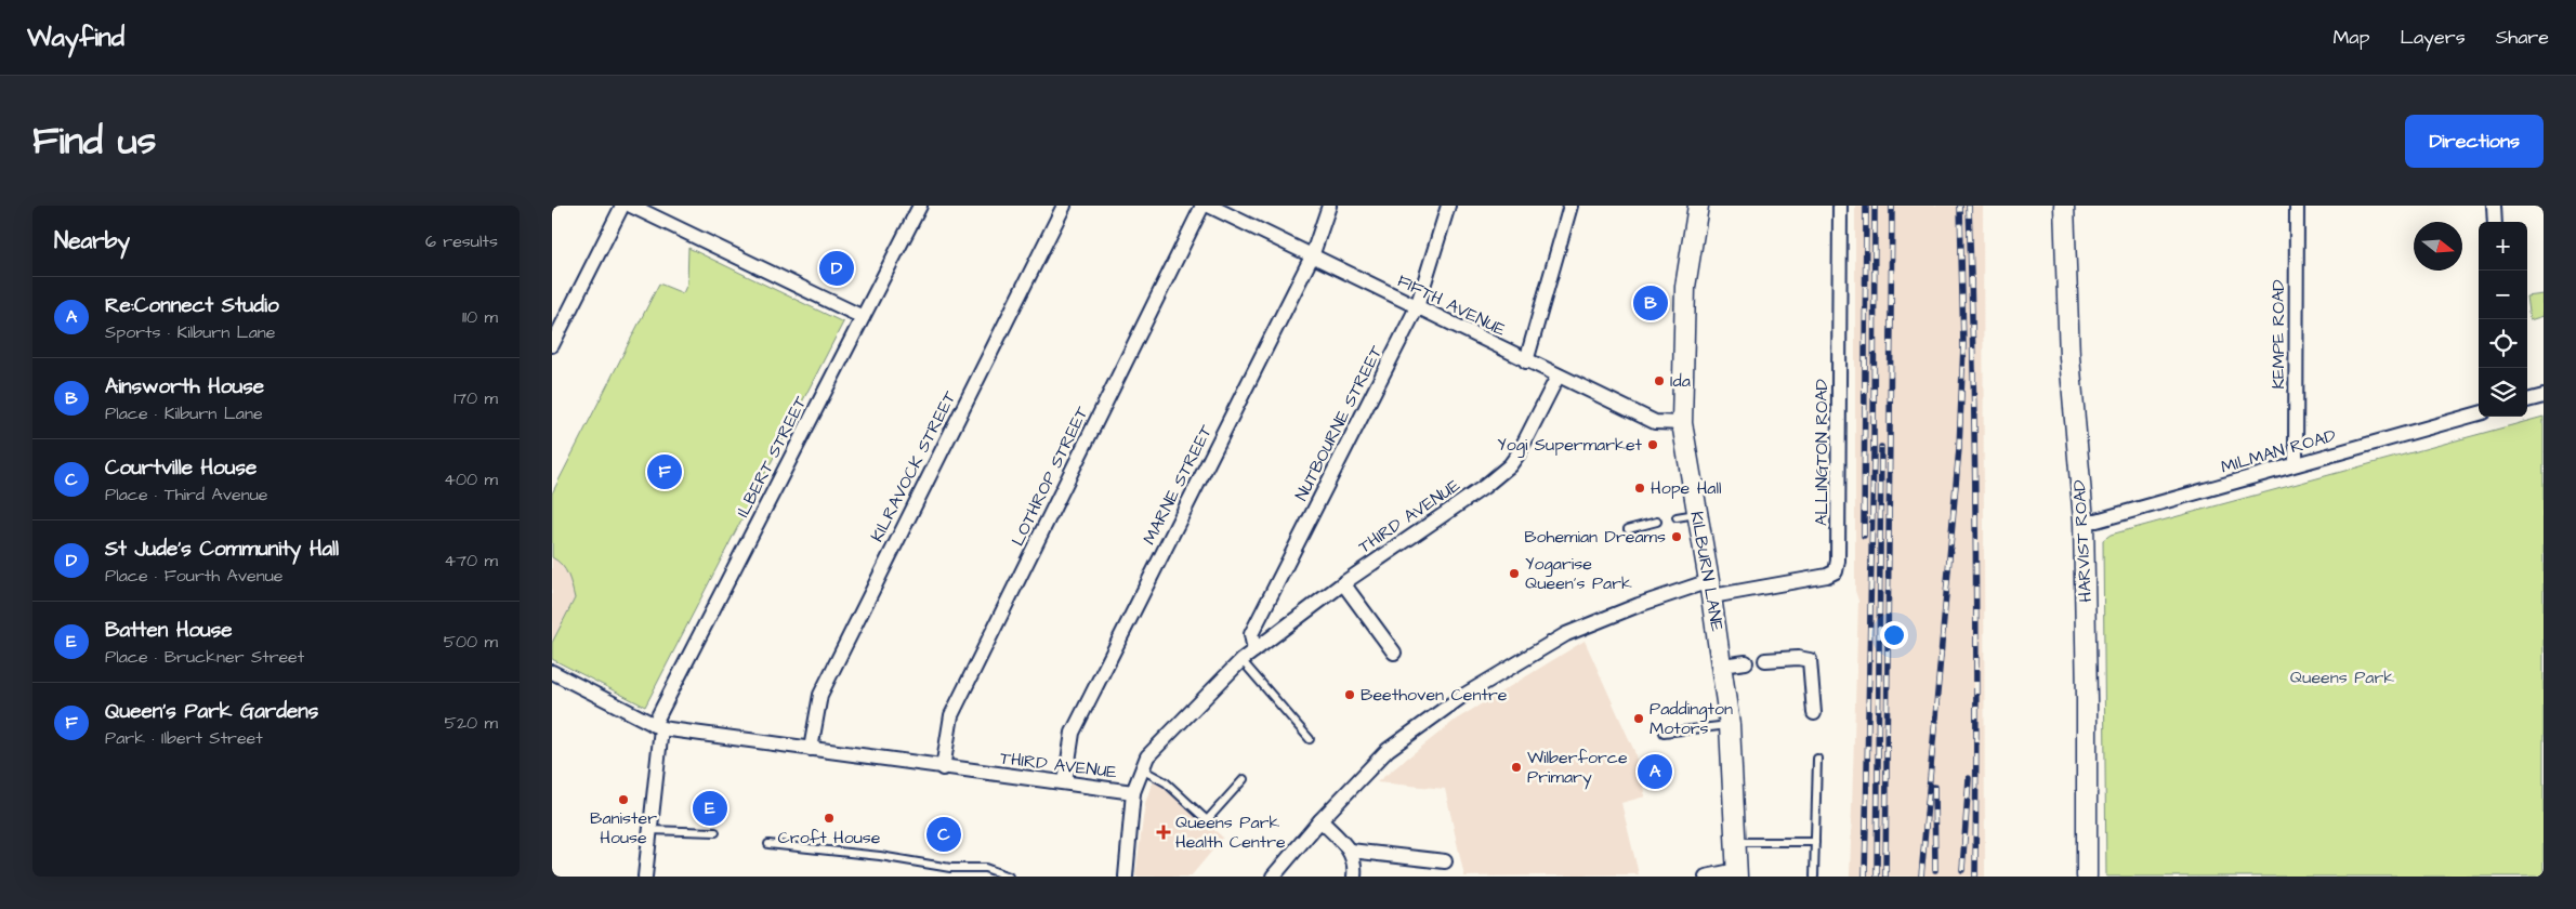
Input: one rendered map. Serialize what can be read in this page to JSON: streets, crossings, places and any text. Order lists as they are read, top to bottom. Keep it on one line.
{"streets":{"main road":["HARVIST ROAD","KILBURN LANE"],"street":["FIFTH AVENUE","KEMPE ROAD","NUTBOURNE STREET","MILMAN ROAD","ALLINGTON ROAD","ILBERT STREET","KILRAVOCK STREET","LOTHROP STREET","MARNE STREET","THIRD AVENUE"]},"crossings":[["FIFTH AVENUE","NUTBOURNE STREET"],["FIFTH AVENUE","MARNE STREET"],["FIFTH AVENUE","THIRD AVENUE"],["FIFTH AVENUE","KILBURN LANE"],["KEMPE ROAD","MILMAN ROAD"],["NUTBOURNE STREET","THIRD AVENUE"],["MILMAN ROAD","HARVIST ROAD"],["ALLINGTON ROAD","KILBURN LANE"],["ILBERT STREET","THIRD AVENUE"],["KILRAVOCK STREET","THIRD AVENUE"],["LOTHROP STREET","THIRD AVENUE"],["MARNE STREET","THIRD AVENUE"]],"parks":["Queens Park"],"places":{"other":["Ida","Yogi Supermarket","Hope Hall","Bohemian Dreams","Yogarise Queen's Park","Beethoven Centre","Paddington Motors","Wilberforce Primary","Banister House","Croft House"],"health":["Queens Park Health Centre"]},"north":"right","page":{"header":"Wayfind","nav":["Map","Layers","Share"],"title":"Find us","buttons":"Directions","heading":["Nearby","6 results"],"map_buttons":["+","−"],"pins":["D","B","F","A","E","C"],"list":[{"mark":"A","name":"Re:Connect Studio","note":"Sports · Kilburn Lane","value":"110 m"},{"mark":"B","name":"Ainsworth House","note":"Place · Kilburn Lane","value":"170 m"},{"mark":"C","name":"Courtville House","note":"Place · Third Avenue","value":"400 m"},{"mark":"D","name":"St Jude's Community Hall","note":"Place · Fourth Avenue","value":"470 m"},{"mark":"E","name":"Batten House","note":"Place · Bruckner Street","value":"500 m"},{"mark":"F","name":"Queen's Park Gardens","note":"Park · Ilbert Street","value":"520 m"}]}}
